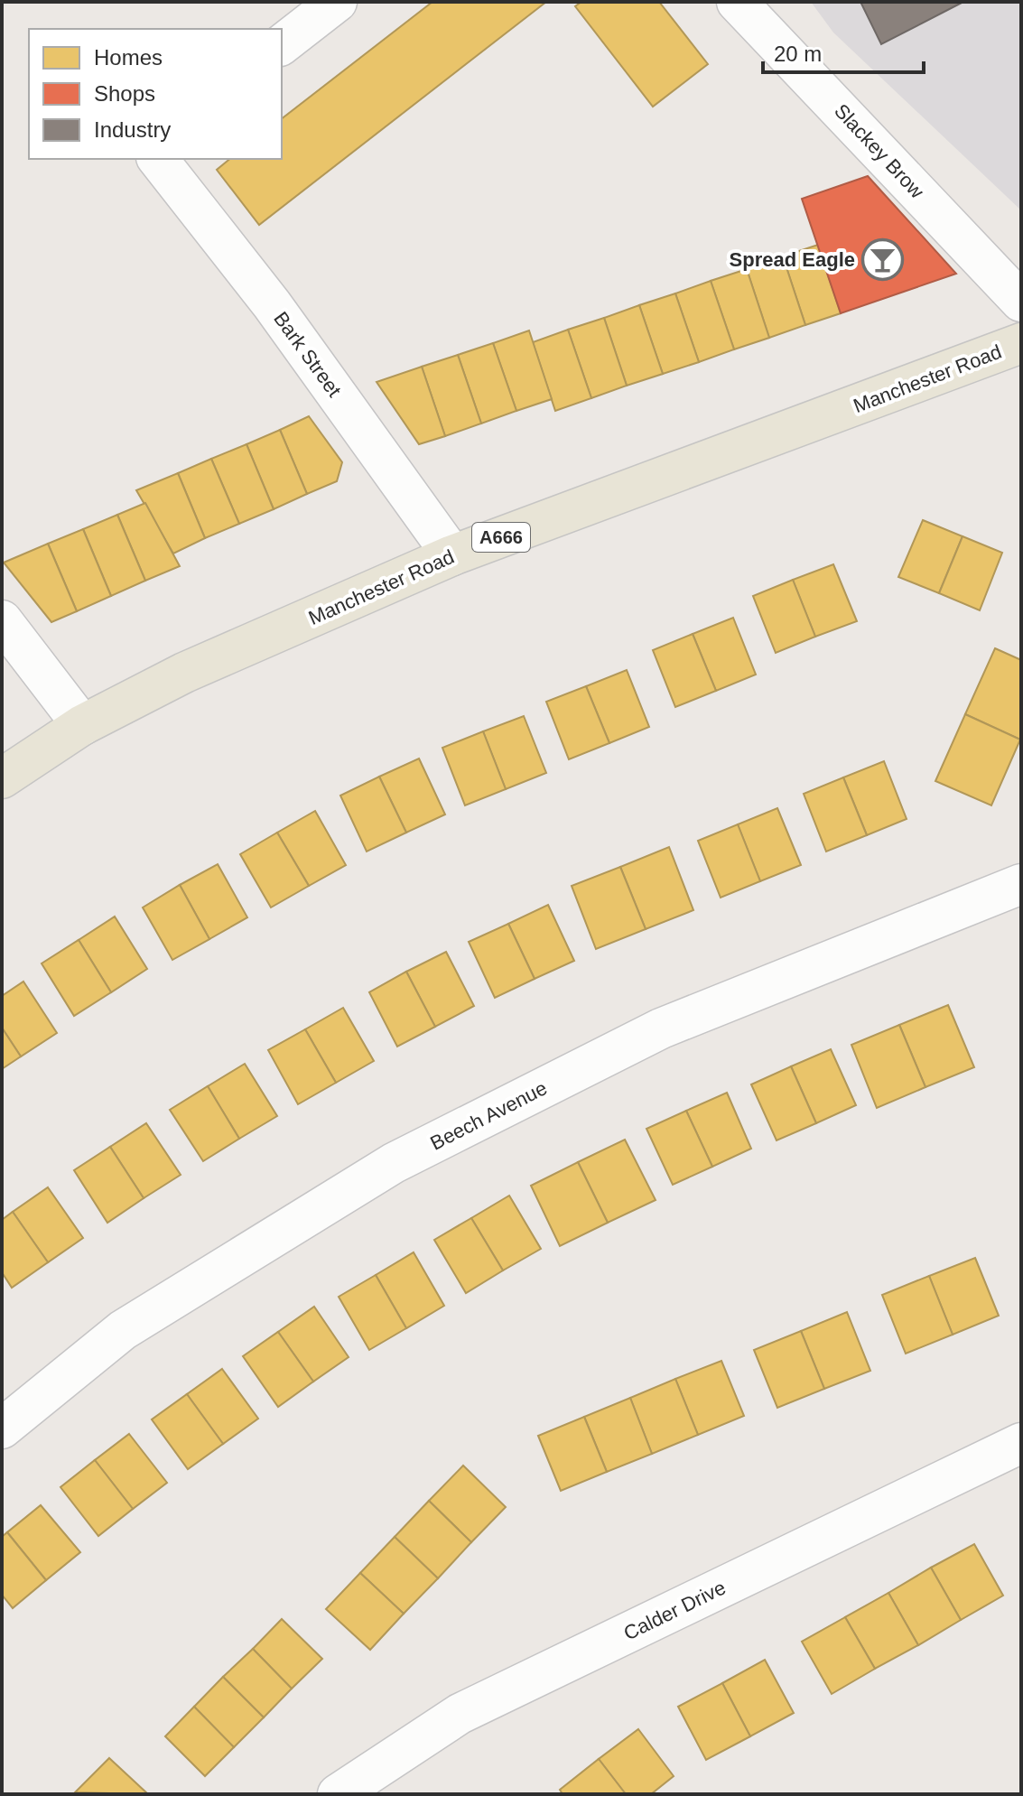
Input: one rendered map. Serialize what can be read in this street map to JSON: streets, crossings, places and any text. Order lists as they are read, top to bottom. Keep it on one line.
{"streets":{"main road":["Manchester Road","A666"],"street":["Slackey Brow","Bark Street","Beech Avenue","Calder Drive"]},"crossings":[["Bark Street","Manchester Road"]],"places":{"bar":["Spread Eagle"]},"legend":["Homes","Shops","Industry"],"scale_bar":"20 m"}
